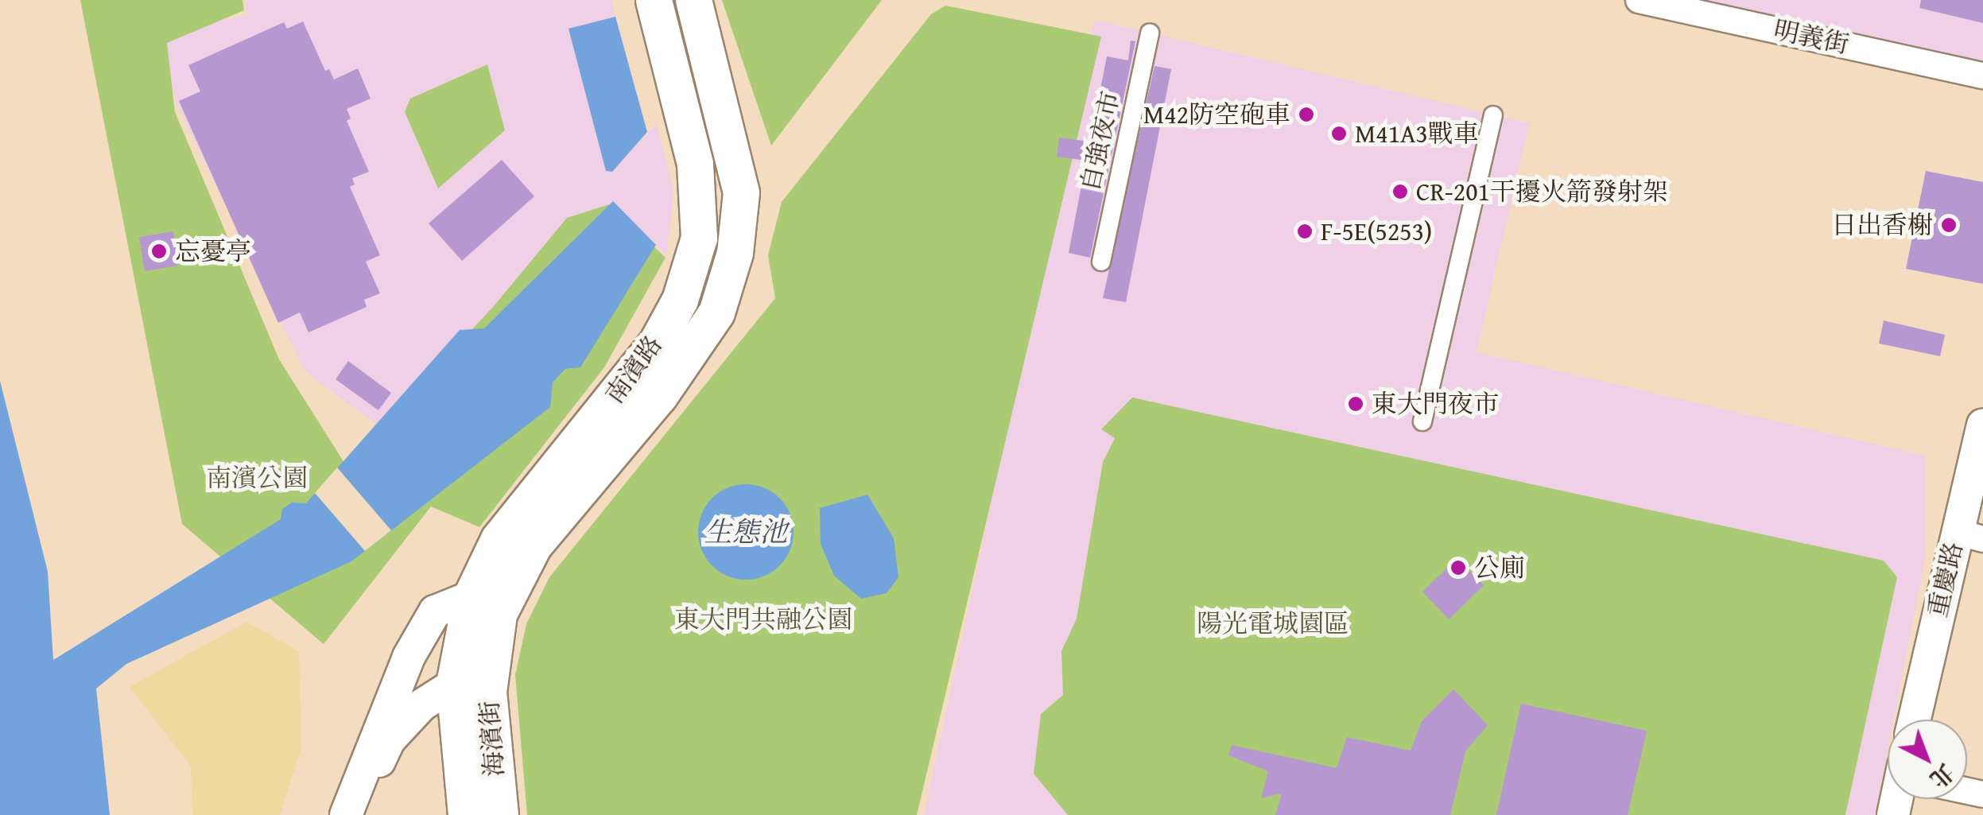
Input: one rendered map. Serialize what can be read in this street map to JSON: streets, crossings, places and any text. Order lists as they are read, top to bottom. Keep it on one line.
{"streets":{"main road":["南濱路","海濱街"],"street":["明義街","自強夜市","重慶路"]},"crossings":[["南濱路","海濱街"]],"water":["生態池"],"parks":["南濱公園","東大門共融公園","陽光電城園區"],"places":["M42防空砲車","M41A3戰車","CR-201干擾火箭發射架","日出香榭","F-5E(5253)","忘憂亭","東大門夜市","公廁"],"north":"bottom right"}
